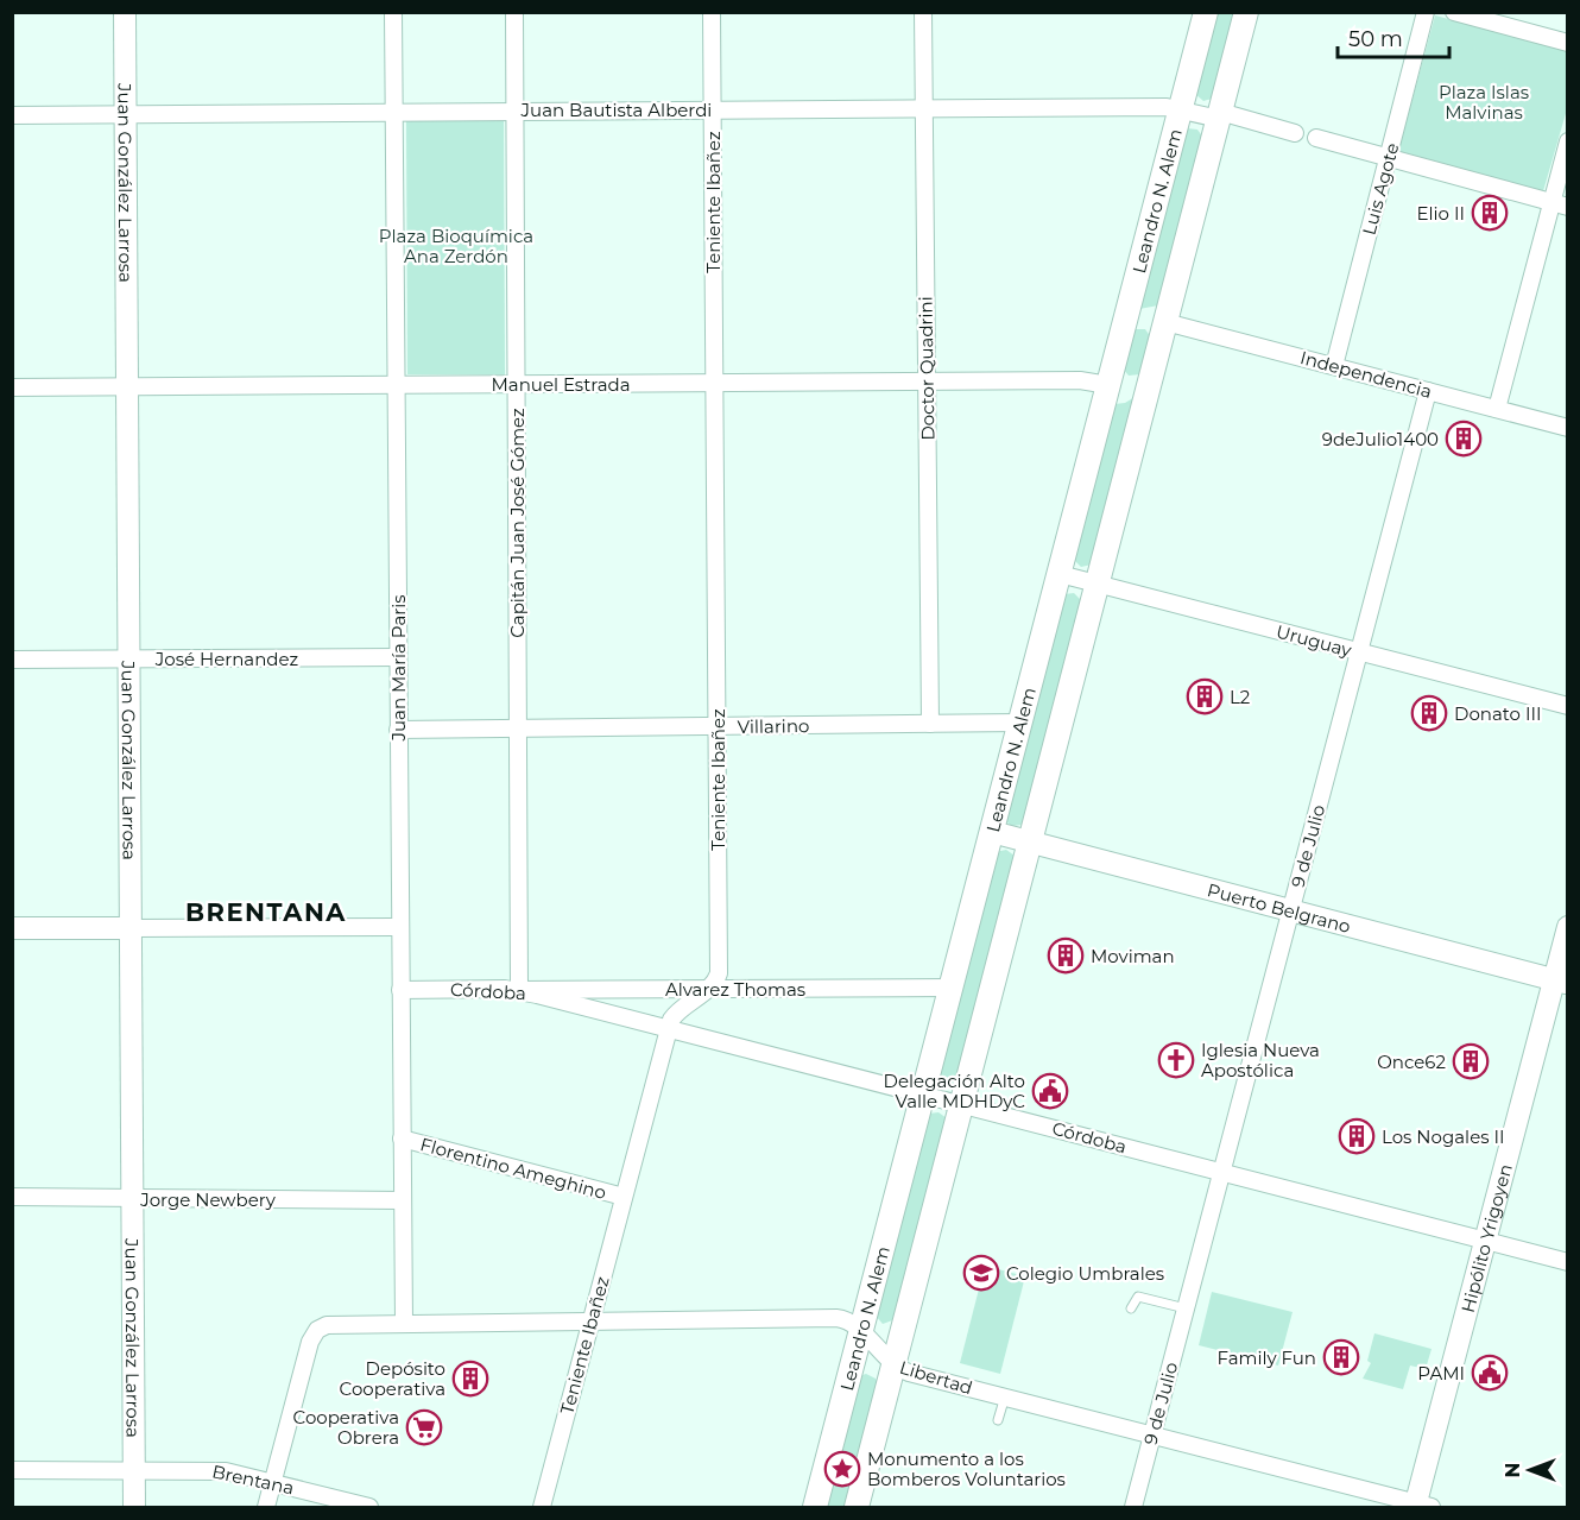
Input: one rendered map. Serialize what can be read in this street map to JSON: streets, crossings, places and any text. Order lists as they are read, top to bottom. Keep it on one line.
{"streets":{"main road":["Leandro N. Alem"],"street":["Juan Bautista Alberdi","Juan González Larrosa","Luis Agote","Teniente Ibañez","Doctor Quadrini","Independencia","Manuel Estrada","Capitán Juan José Gómez","Uruguay","José Hernandez","Juan María Paris","Villarino","9 de Julio","Puerto Belgrano","Alvarez Thomas","Córdoba","Florentino Ameghino","Jorge Newbery","Hipólito Yrigoyen","Libertad","Brentana"]},"crossings":[["Juan Bautista Alberdi","Juan González Larrosa"],["Juan Bautista Alberdi","Leandro N. Alem"],["Juan Bautista Alberdi","Teniente Ibañez"],["Juan Bautista Alberdi","Doctor Quadrini"],["Juan Bautista Alberdi","Capitán Juan José Gómez"],["Juan Bautista Alberdi","Juan María Paris"],["Juan González Larrosa","Manuel Estrada"],["Juan González Larrosa","José Hernandez"],["Juan González Larrosa","Jorge Newbery"],["Juan González Larrosa","Brentana"],["Luis Agote","Independencia"],["Leandro N. Alem","Manuel Estrada"],["Leandro N. Alem","Uruguay"],["Leandro N. Alem","Villarino"],["Leandro N. Alem","Puerto Belgrano"],["Leandro N. Alem","Alvarez Thomas"],["Leandro N. Alem","Córdoba"],["Leandro N. Alem","Libertad"],["Teniente Ibañez","Manuel Estrada"],["Teniente Ibañez","Villarino"],["Teniente Ibañez","Alvarez Thomas"],["Teniente Ibañez","Córdoba"],["Teniente Ibañez","Florentino Ameghino"],["Teniente Ibañez","Libertad"],["Doctor Quadrini","Manuel Estrada"],["Doctor Quadrini","Villarino"],["Independencia","9 de Julio"],["Manuel Estrada","Capitán Juan José Gómez"],["Manuel Estrada","Juan María Paris"],["Capitán Juan José Gómez","Villarino"],["Capitán Juan José Gómez","Alvarez Thomas"],["Capitán Juan José Gómez","Córdoba"],["Uruguay","9 de Julio"],["José Hernandez","Juan María Paris"],["Juan María Paris","Villarino"],["Juan María Paris","Córdoba"],["Juan María Paris","Florentino Ameghino"],["Juan María Paris","Jorge Newbery"],["Juan María Paris","Libertad"],["9 de Julio","Puerto Belgrano"],["9 de Julio","Córdoba"],["9 de Julio","Libertad"],["Puerto Belgrano","Hipólito Yrigoyen"],["Alvarez Thomas","Córdoba"],["Córdoba","Hipólito Yrigoyen"],["Hipólito Yrigoyen","Libertad"],["Libertad","Brentana"]],"districts":["BRENTANA"],"parks":["Plaza Islas Malvinas","Plaza Bioquímica Ana Zerdón"],"places":{"building":["Elio II","9deJulio1400","L2","Donato III","Moviman","Once62","Los Nogales II","Family Fun","Depósito Cooperativa"],"church":["Iglesia Nueva Apostólica"],"public building":["Delegación Alto Valle MDHDyC","PAMI"],"school or university":["Colegio Umbrales"],"supermarket":["Cooperativa Obrera"],"place":["Monumento a los Bomberos Voluntarios"]},"scale_bar":"50 m","north":"left"}
